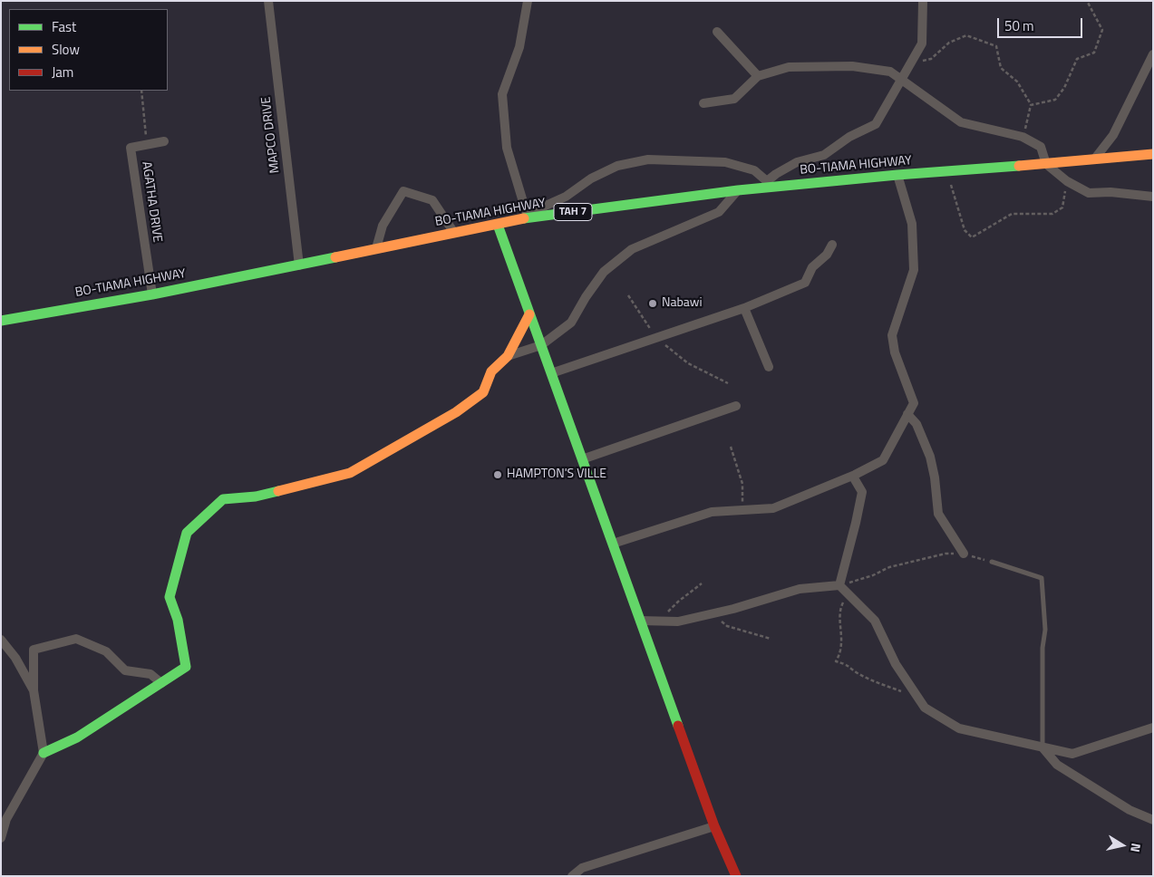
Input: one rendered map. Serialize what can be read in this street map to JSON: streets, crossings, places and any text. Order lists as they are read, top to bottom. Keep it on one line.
{"streets":{"main road":["BO-TIAMA HIGHWAY","TAH 7"],"street":["MAPCO DRIVE","AGATHA DRIVE"]},"crossings":[["MAPCO DRIVE","BO-TIAMA HIGHWAY"],["BO-TIAMA HIGHWAY","AGATHA DRIVE"]],"places":["Nabawi","HAMPTON'S VILLE"],"legend":["Fast","Slow","Jam"],"scale_bar":"50 m","north":"right"}
